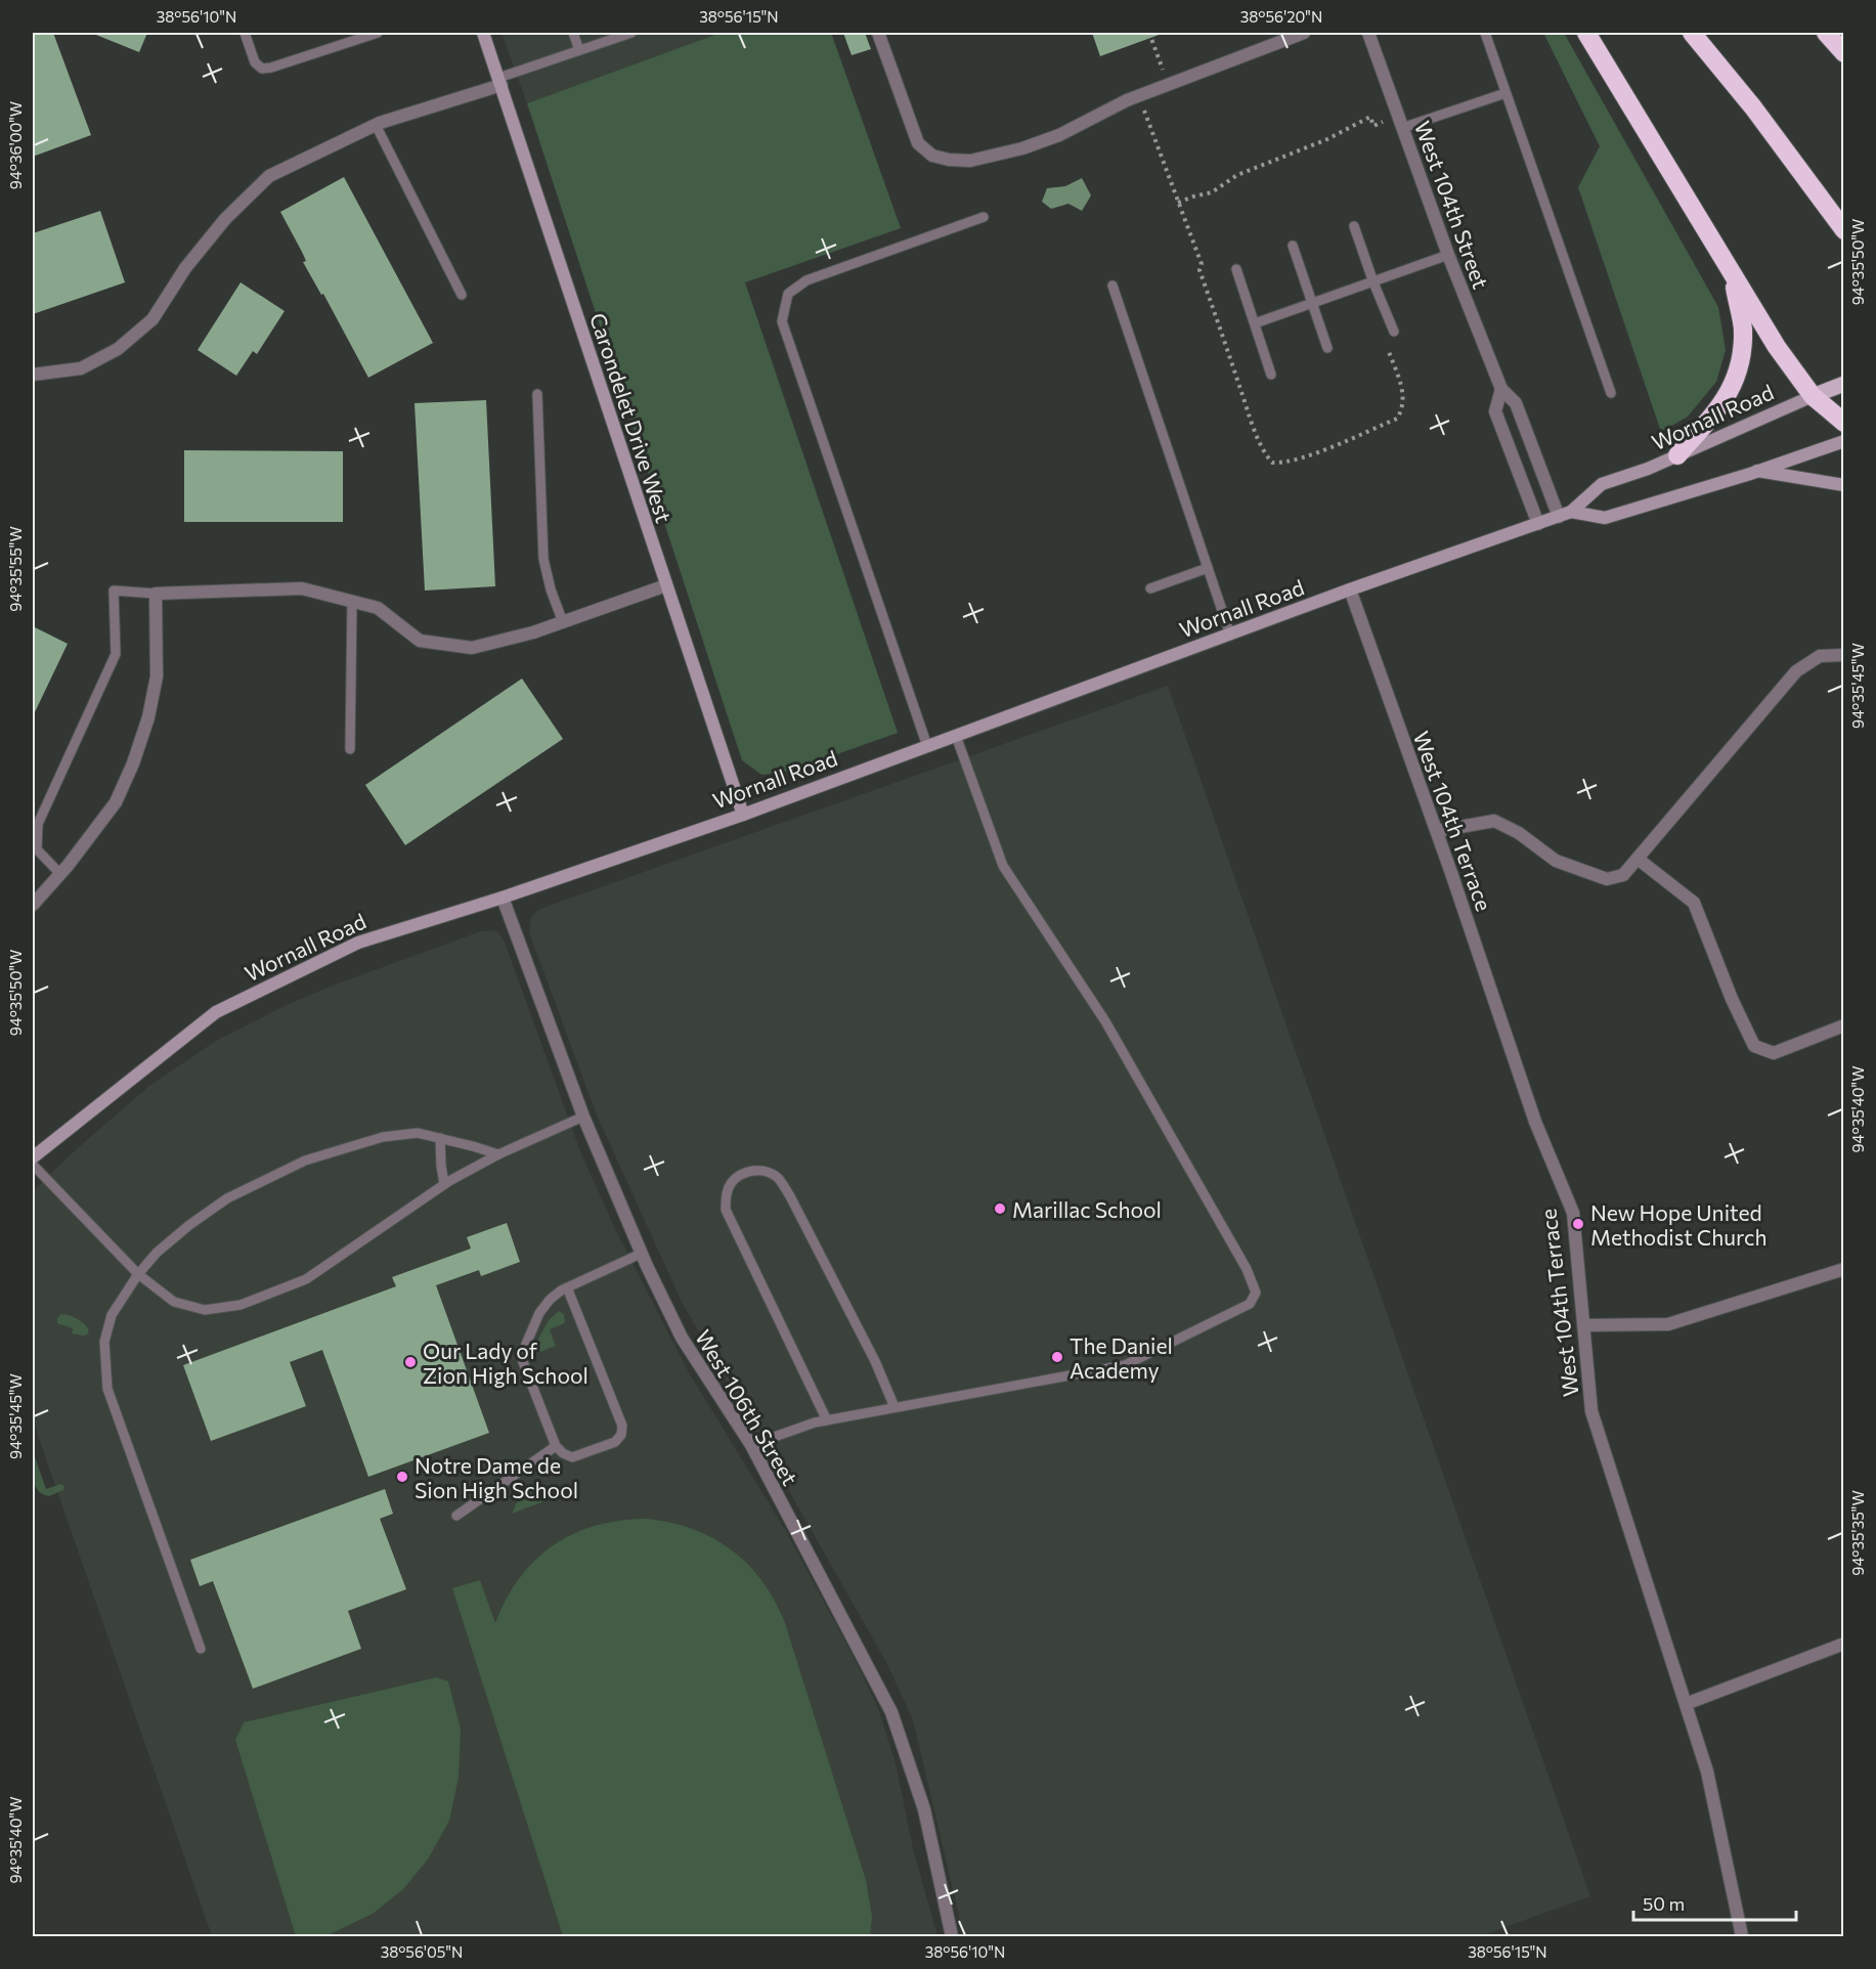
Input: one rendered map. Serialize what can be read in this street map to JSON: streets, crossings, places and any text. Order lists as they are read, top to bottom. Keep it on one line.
{"streets":{"main road":["Wornall Road","Carondelet Drive West"],"street":["West 104th Street","West 104th Terrace","West 106th Street"]},"crossings":[["West 104th Street","Wornall Road"],["Wornall Road","Carondelet Drive West"],["Wornall Road","West 104th Terrace"],["Wornall Road","West 106th Street"]],"places":["Marillac School","New Hope United Methodist Church","The Daniel Academy","Our Lady of Zion High School","Notre Dame de Sion High School"],"scale_bar":"50 m","coordinates":["38°56'10\"N","38°56'15\"N","38°56'20\"N","94°36'00\"W","94°35'50\"W","94°35'55\"W","94°35'45\"W","94°35'40\"W","94°35'35\"W","38°56'05\"N"]}
